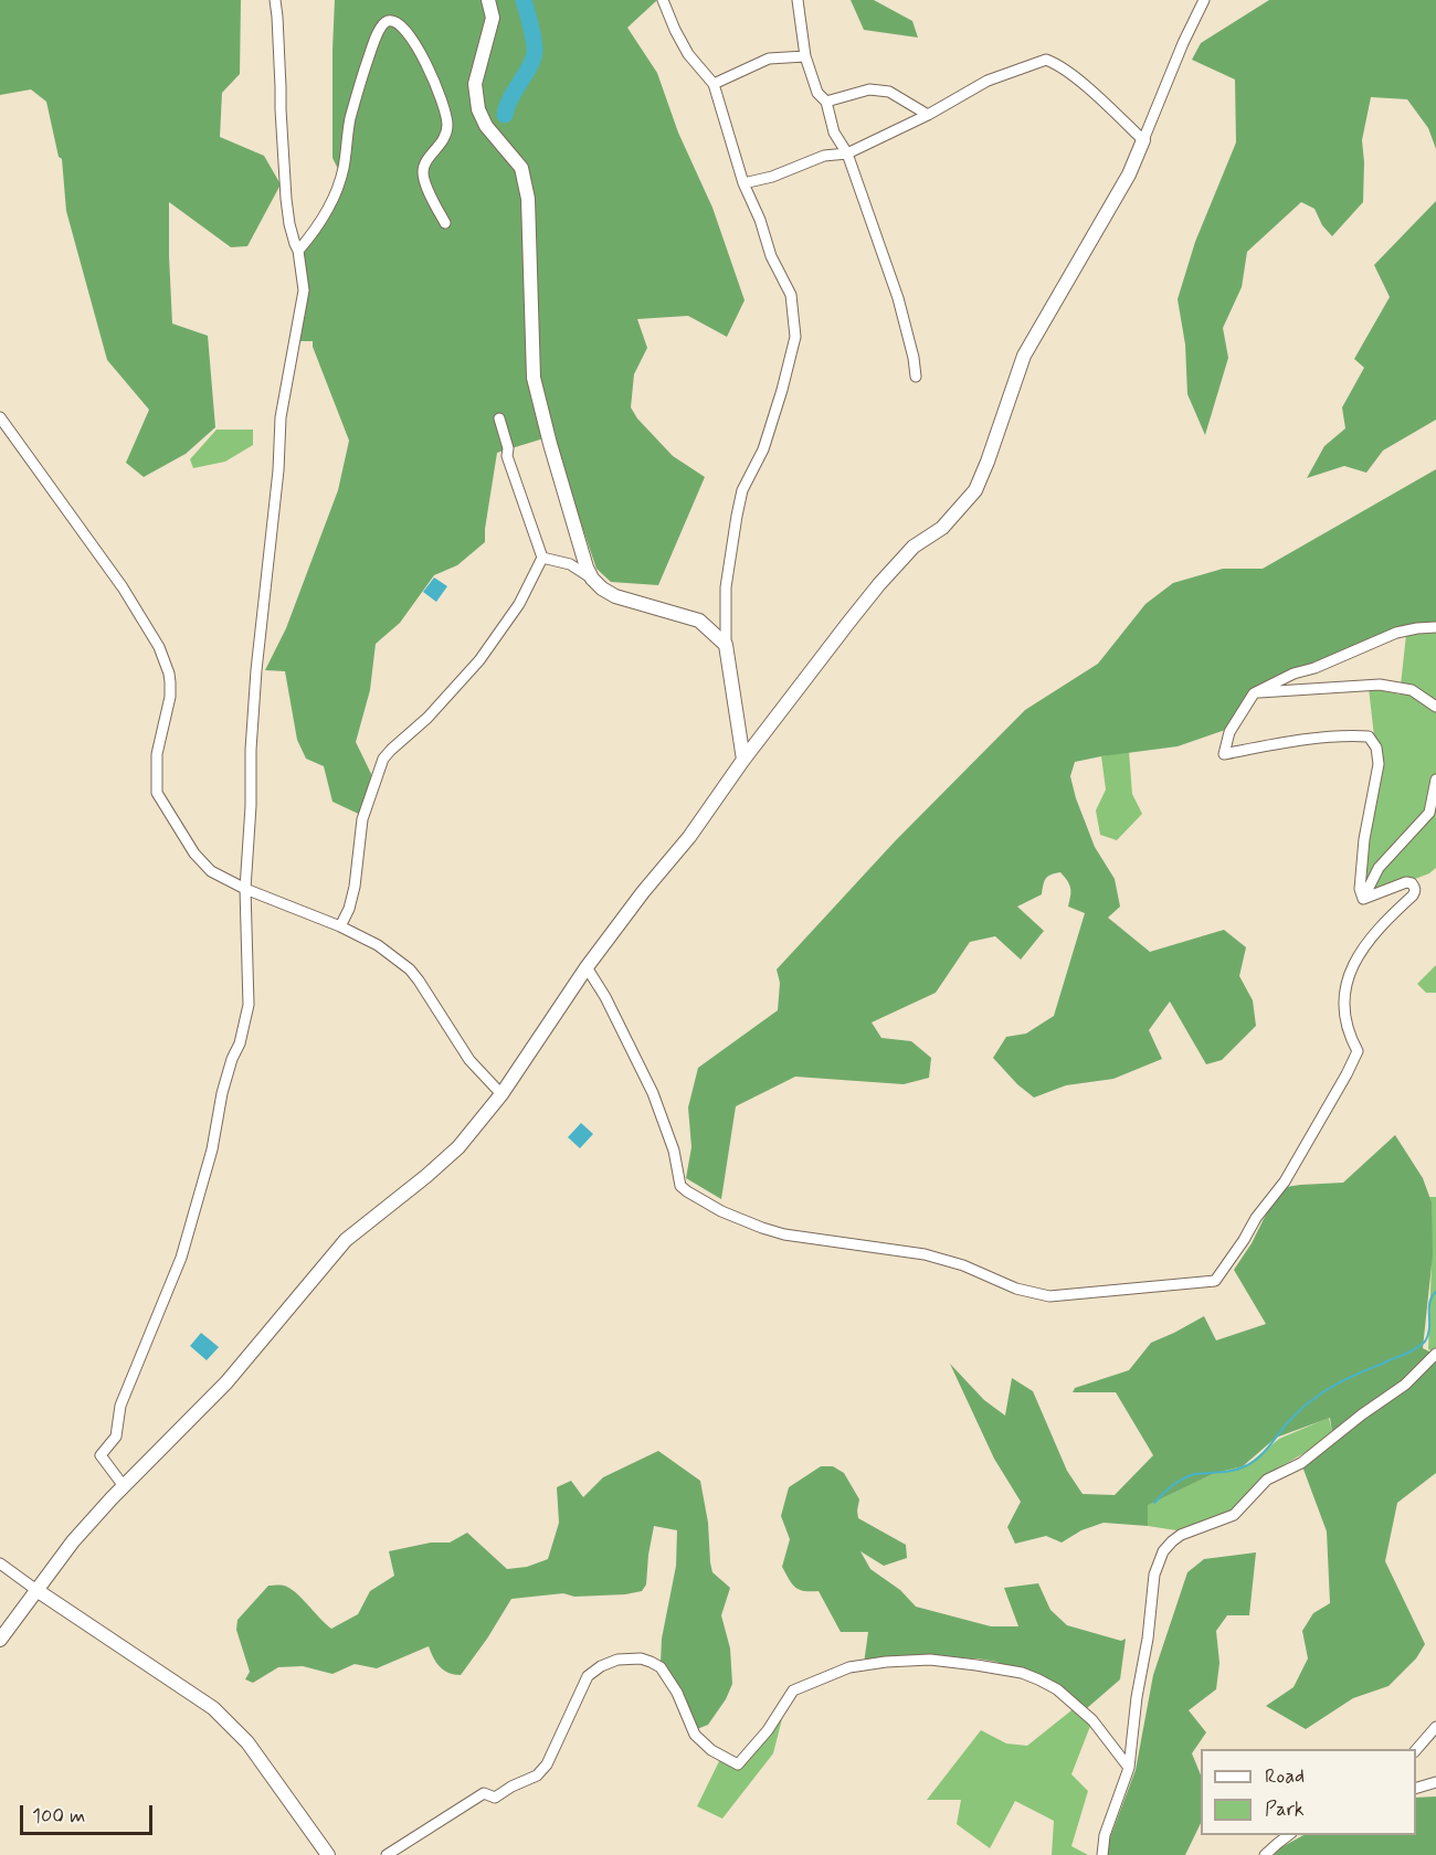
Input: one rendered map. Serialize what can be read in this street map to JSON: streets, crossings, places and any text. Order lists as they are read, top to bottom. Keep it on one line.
{"legend":["Road","Park"],"scale_bar":"100 m"}
